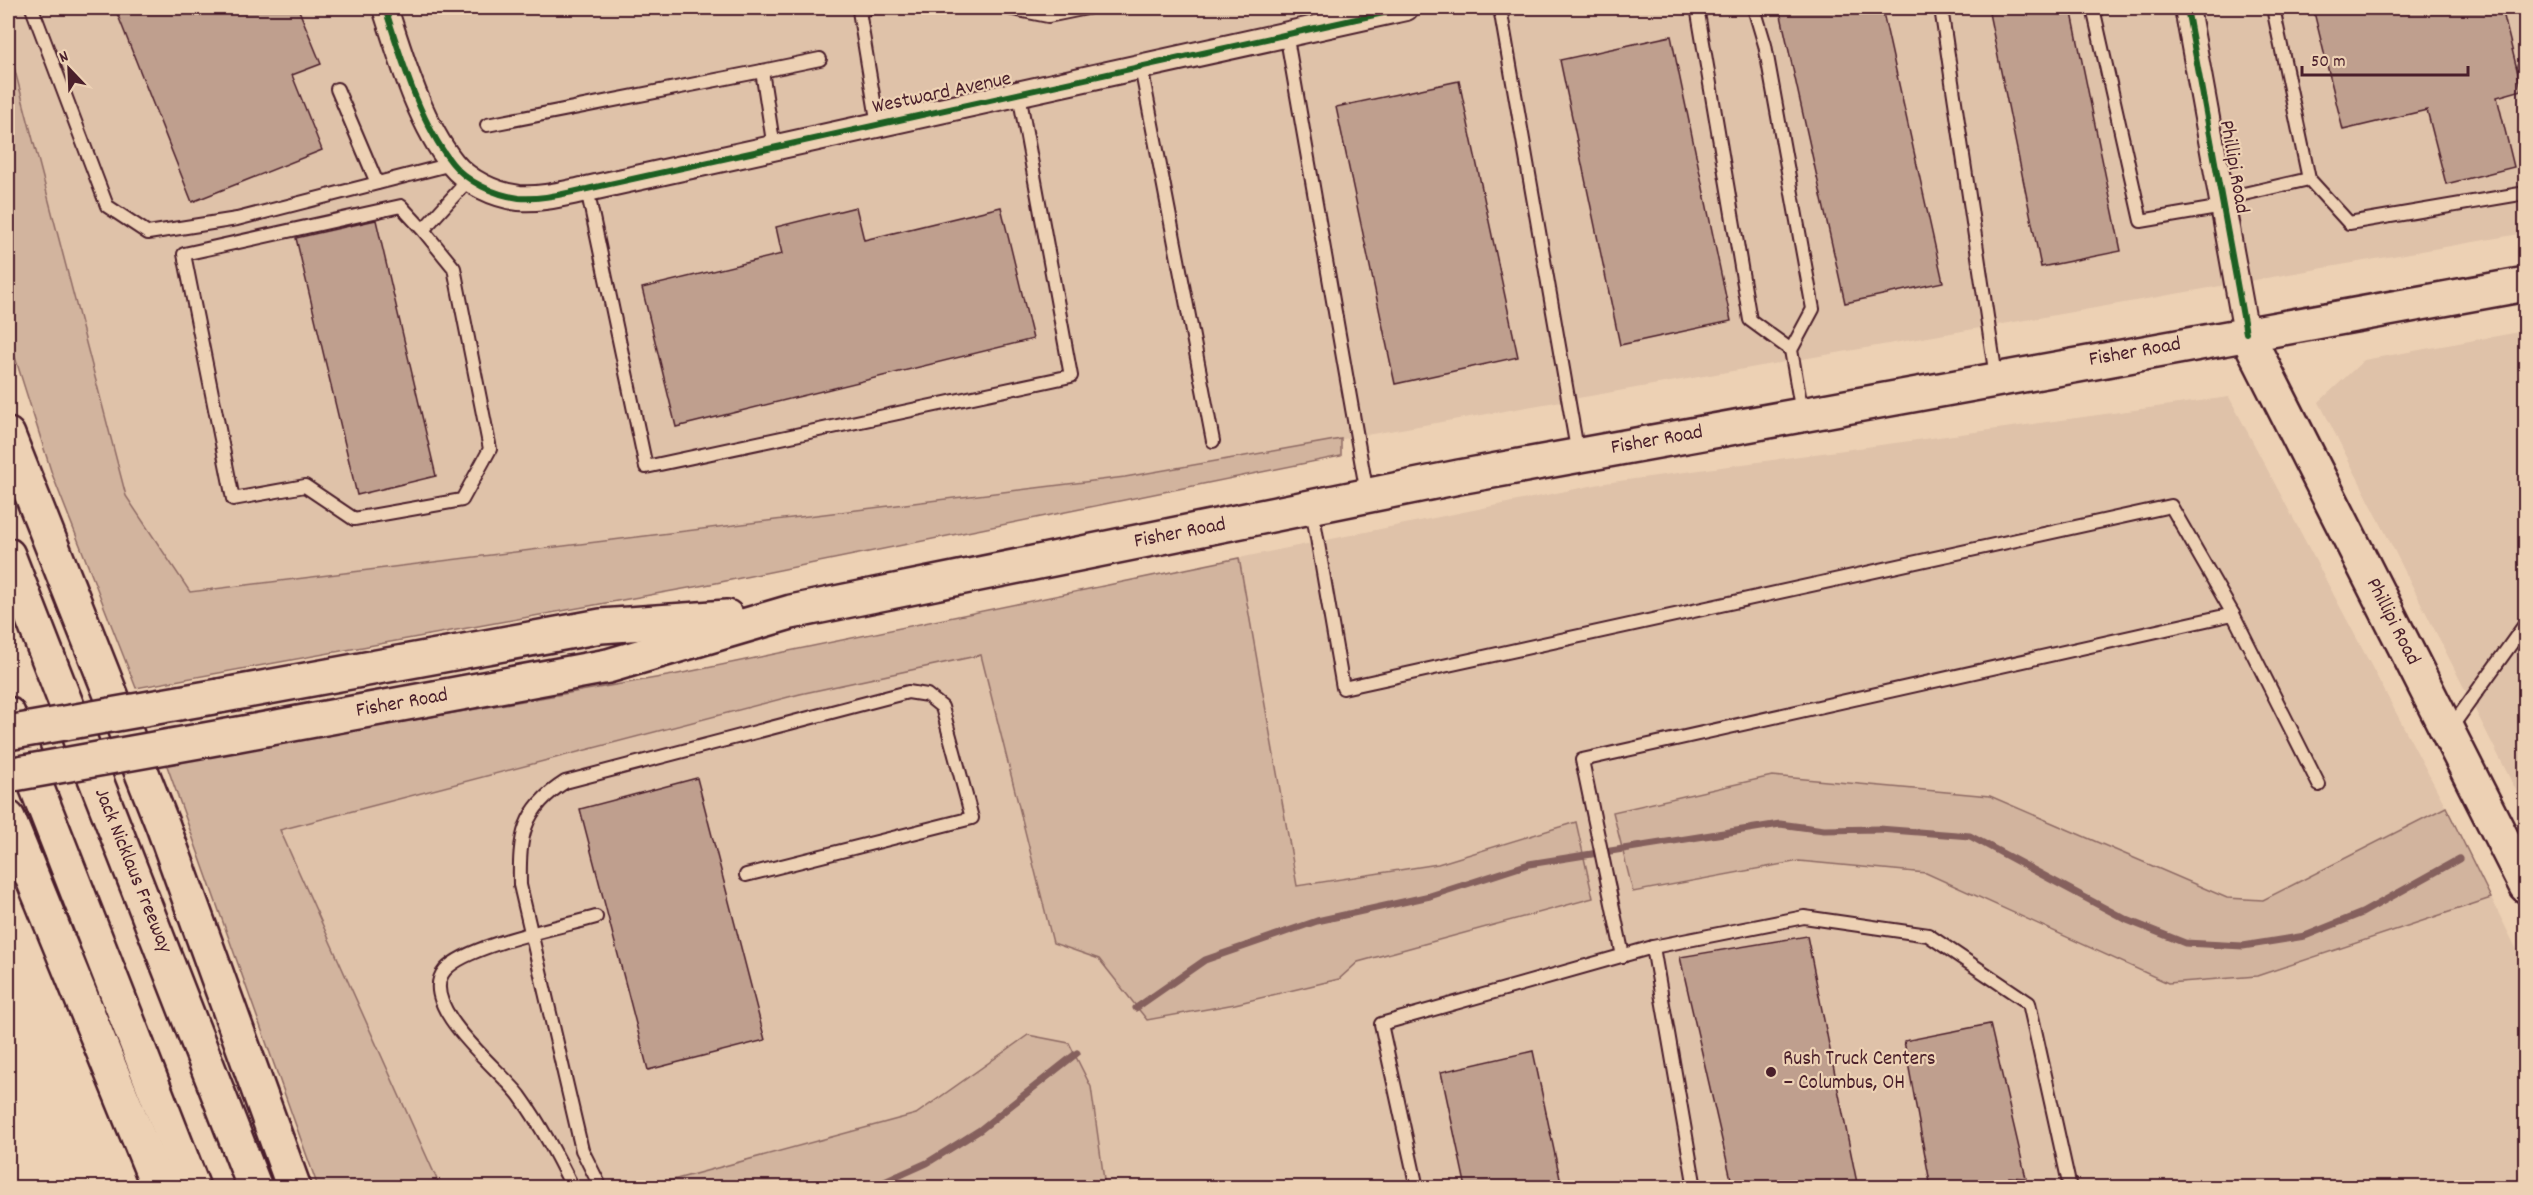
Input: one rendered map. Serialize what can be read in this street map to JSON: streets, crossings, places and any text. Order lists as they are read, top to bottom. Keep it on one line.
{"streets":{"main road":["Phillipi Road","Fisher Road","Jack Nicklaus Freeway"],"street":["Westward Avenue"]},"crossings":[["Phillipi Road","Fisher Road"]],"places":["Rush Truck Centers – Columbus, OH"],"scale_bar":"50 m","north":"top left"}
